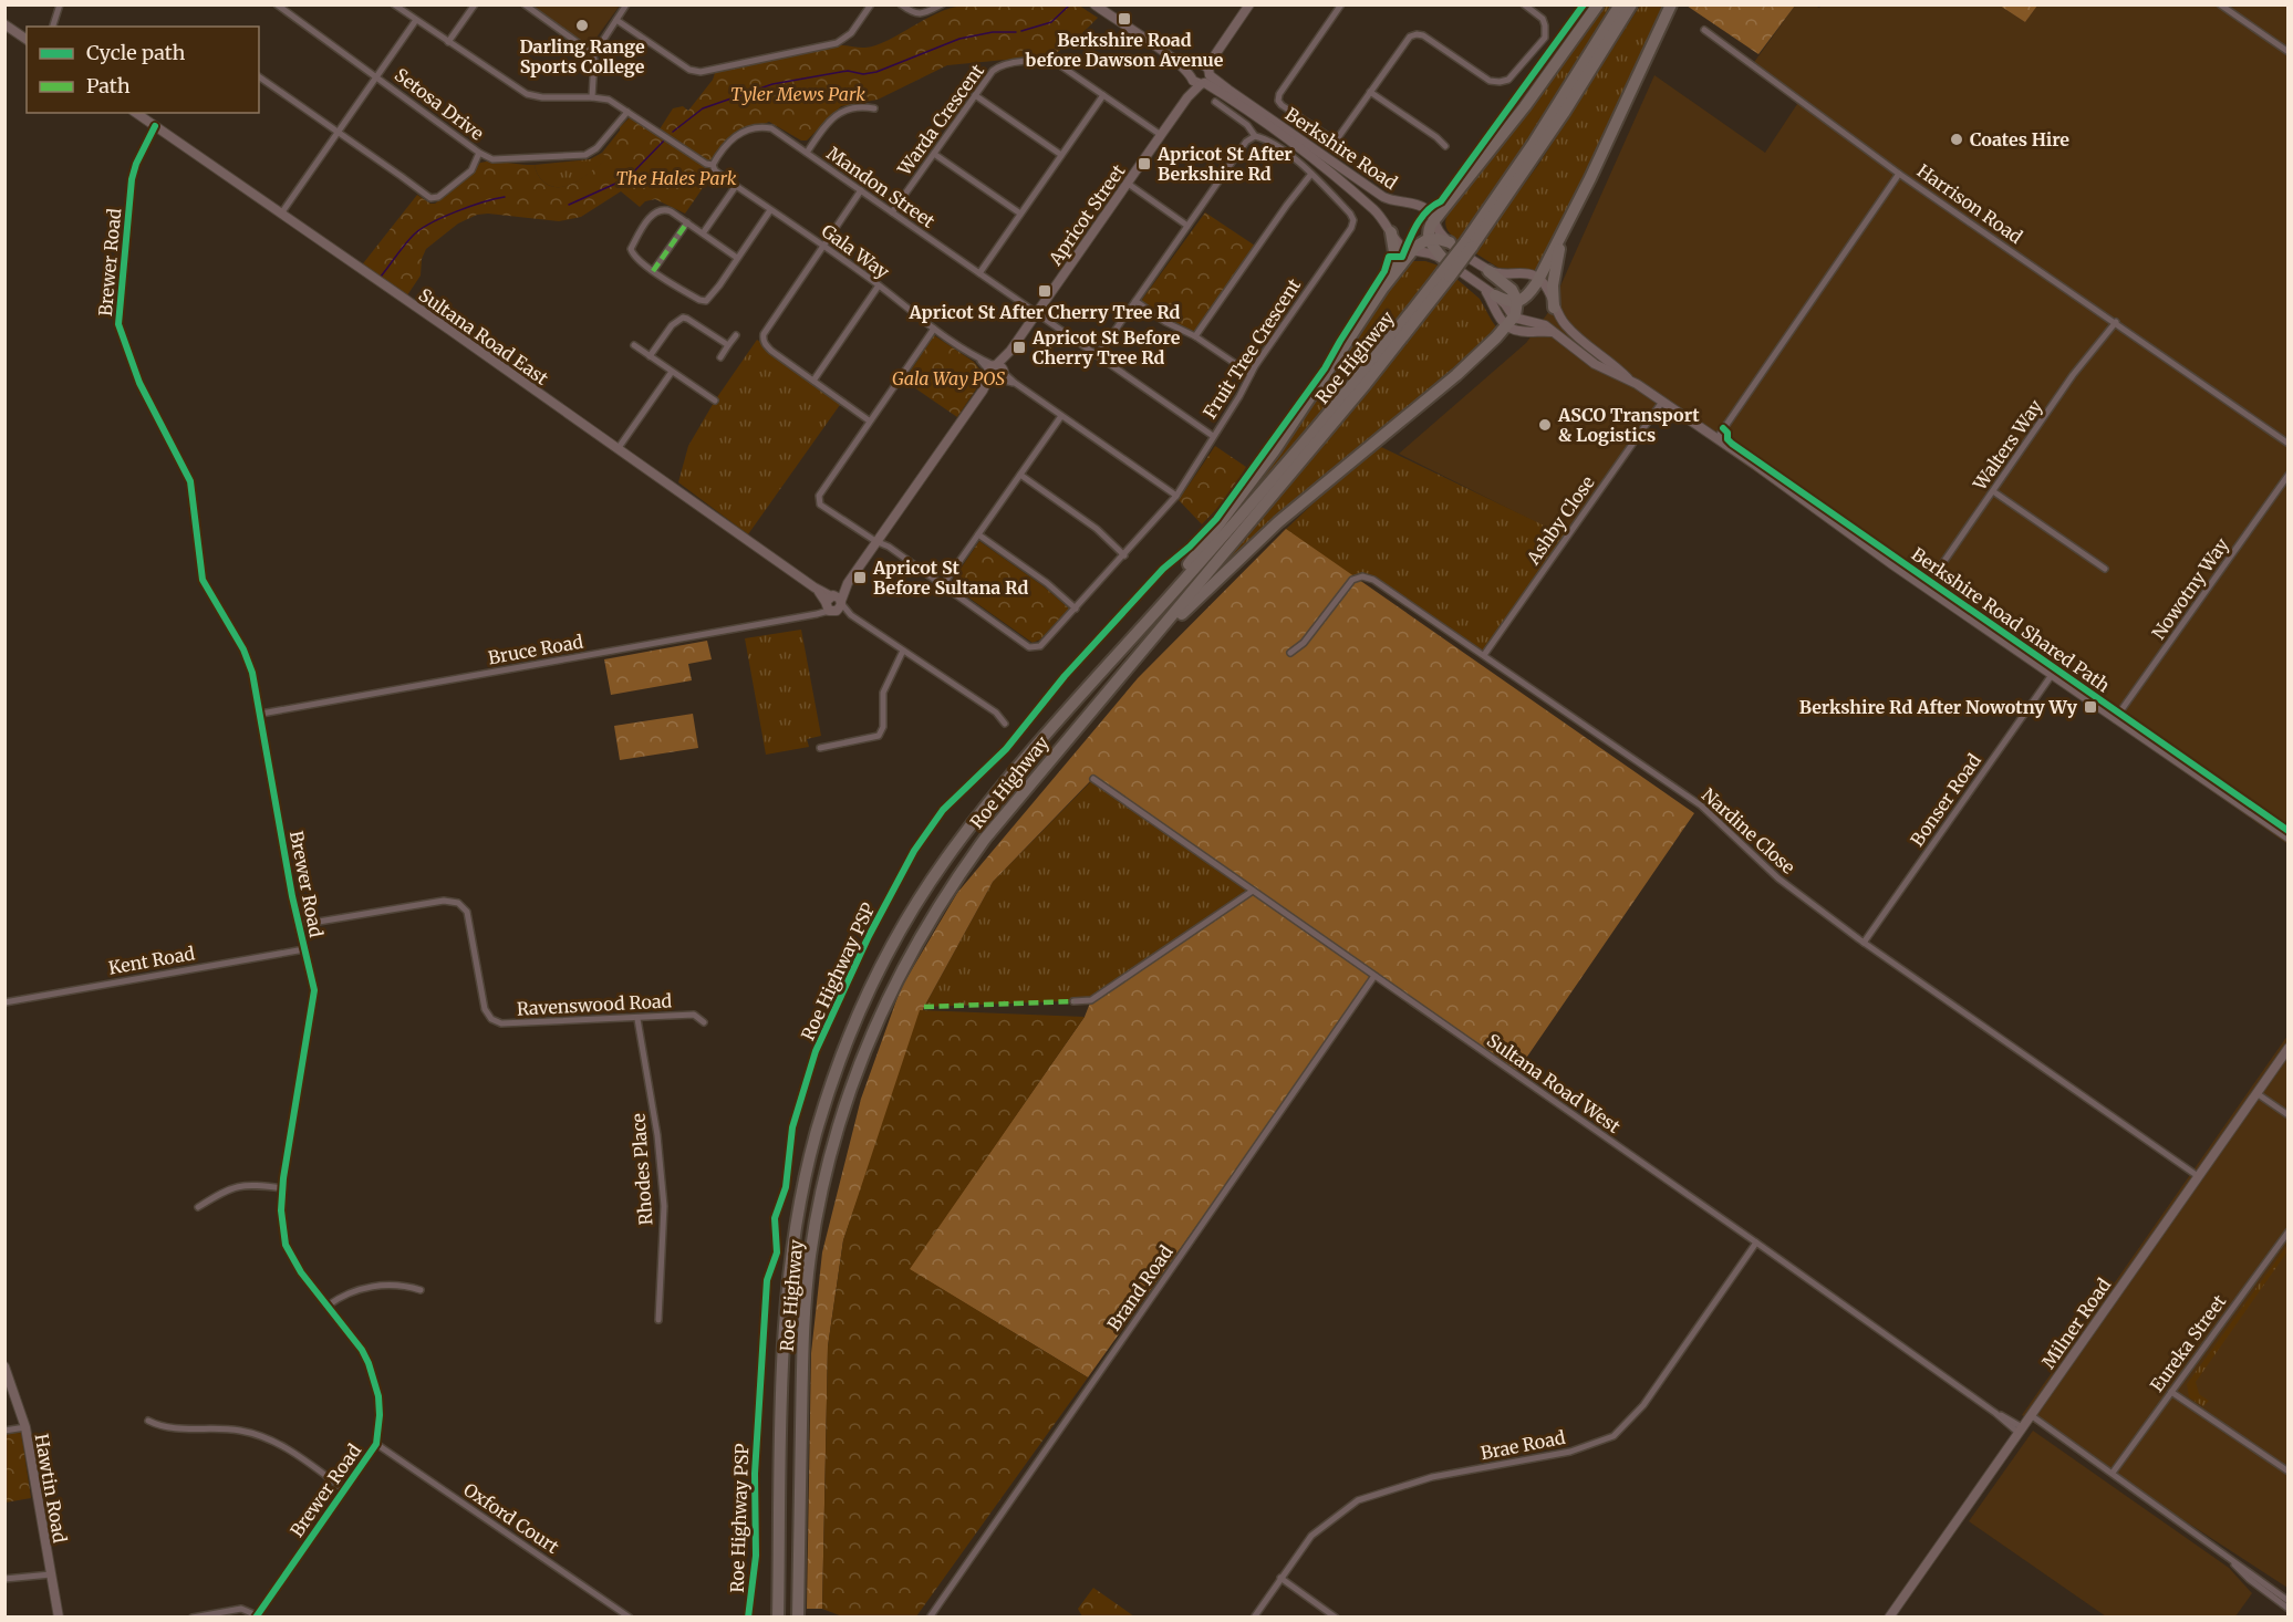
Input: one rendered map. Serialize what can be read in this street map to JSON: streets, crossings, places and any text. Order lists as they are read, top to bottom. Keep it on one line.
{"streets":{"highway":["Roe Highway"],"main road":["Berkshire Road","Apricot Street","Sultana Road East","Milner Road","Hawtin Road"],"street":["Setosa Drive","Warda Crescent","Mandon Street","Harrison Road","Gala Way","Brewer Road","Fruit Tree Crescent","Walters Way","Ashby Close","Nowotny Way","Bruce Road","Bonser Road","Nardine Close","Kent Road","Ravenswood Road","Sultana Road West","Rhodes Place","Brand Road","Eureka Street","Brae Road","Oxford Court"],"cycle path":["Berkshire Road Shared Path","Roe Highway PSP"]},"crossings":[["Setosa Drive","Gala Way"],["Warda Crescent","Mandon Street"],["Warda Crescent","Apricot Street"],["Berkshire Road","Apricot Street"],["Mandon Street","Apricot Street"],["Mandon Street","Gala Way"],["Mandon Street","Fruit Tree Crescent"],["Harrison Road","Walters Way"],["Apricot Street","Gala Way"],["Apricot Street","Sultana Road East"],["Apricot Street","Fruit Tree Crescent"],["Apricot Street","Bruce Road"],["Gala Way","Fruit Tree Crescent"],["Brewer Road","Sultana Road East"],["Brewer Road","Bruce Road"],["Brewer Road","Kent Road"],["Brewer Road","Ravenswood Road"],["Brewer Road","Oxford Court"],["Sultana Road East","Bruce Road"],["Ashby Close","Nardine Close"],["Bonser Road","Nardine Close"],["Nardine Close","Milner Road"],["Ravenswood Road","Rhodes Place"],["Sultana Road West","Brand Road"],["Sultana Road West","Milner Road"],["Sultana Road West","Brae Road"]],"parks":["Tyler Mews Park","The Hales Park","Gala Way POS"],"places":{"transit":["Berkshire Road before Dawson Avenue","Apricot St After Berkshire Rd","Apricot St After Cherry Tree Rd","Apricot St Before Cherry Tree Rd","Apricot St Before Sultana Rd","Berkshire Rd After Nowotny Wy"],"other":["Darling Range Sports College","Coates Hire","ASCO Transport & Logistics"]},"legend":["Cycle path","Path"]}
